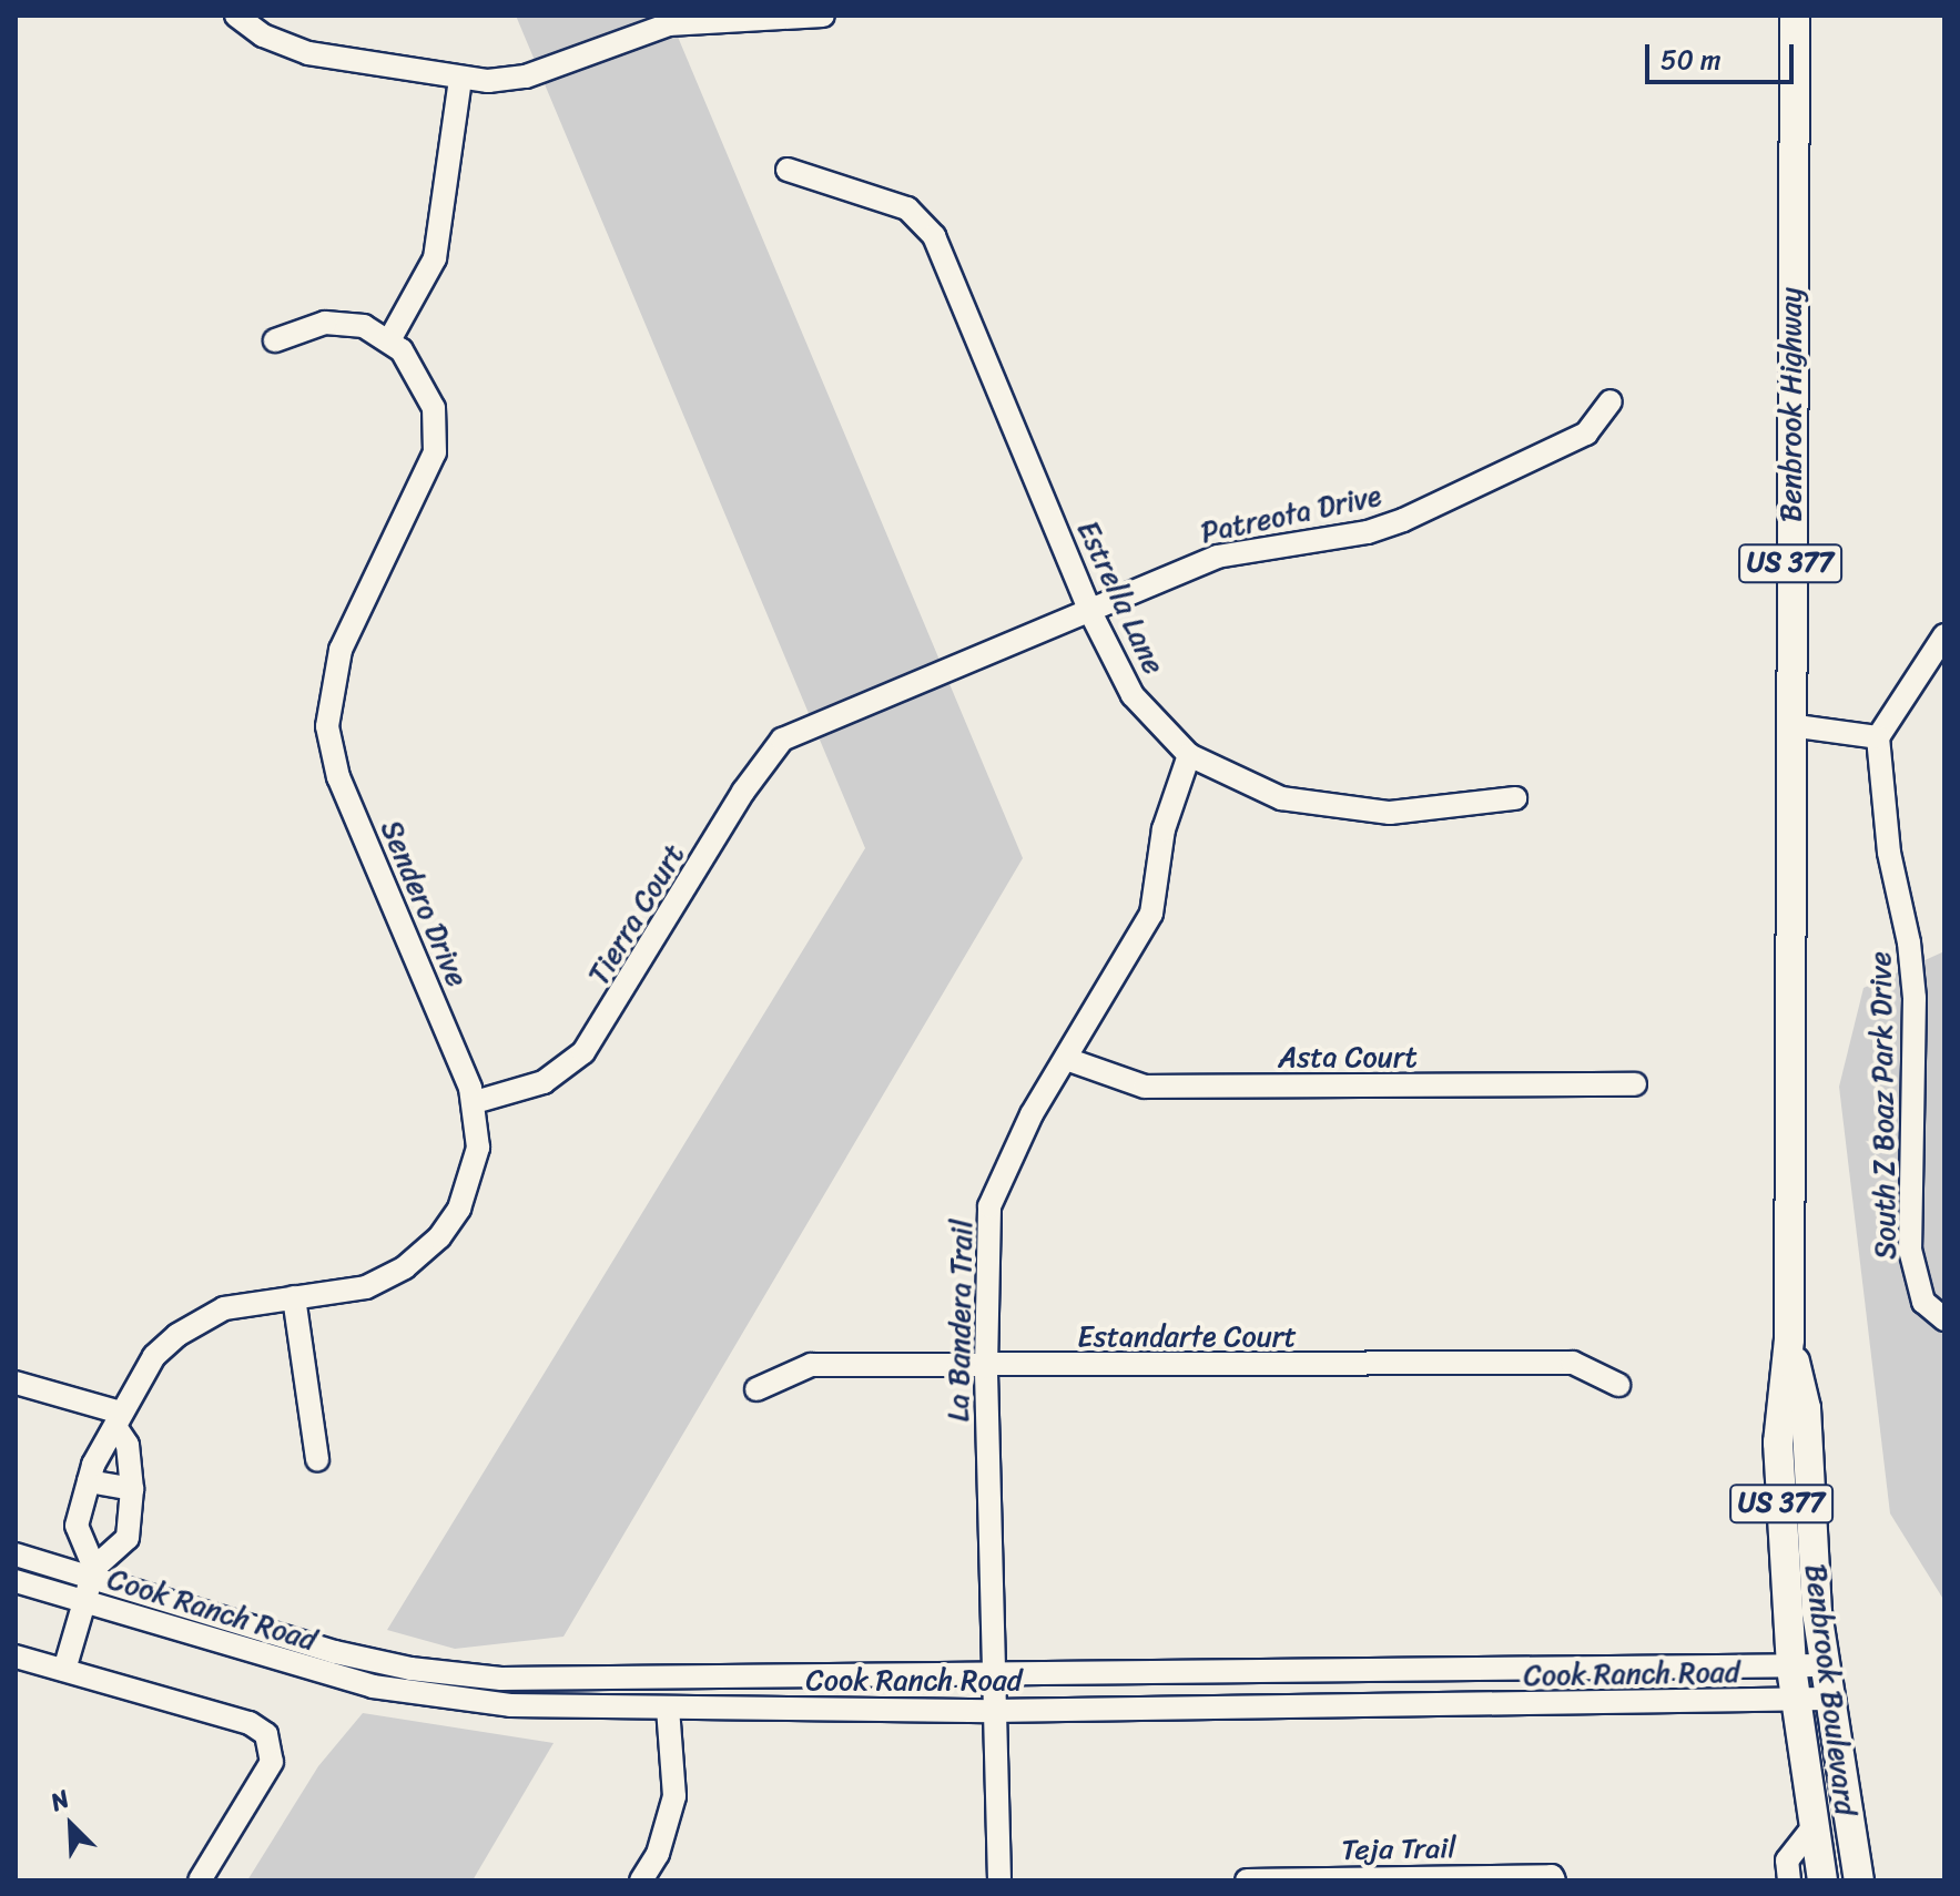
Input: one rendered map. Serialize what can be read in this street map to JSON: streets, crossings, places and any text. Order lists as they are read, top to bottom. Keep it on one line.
{"streets":{"main road":["Benbrook Highway","US 377","Benbrook Boulevard"],"street":["Patreota Drive","Estrella Lane","Sendero Drive","Tierra Court","Asta Court","South Z Boaz Park Drive","La Bandera Trail","Estandarte Court","Cook Ranch Road","Teja Trail"]},"crossings":[["Benbrook Highway","Benbrook Boulevard"],["Patreota Drive","Estrella Lane"],["Patreota Drive","Tierra Court"],["Estrella Lane","La Bandera Trail"],["Sendero Drive","Tierra Court"],["Sendero Drive","Cook Ranch Road"],["Asta Court","La Bandera Trail"],["La Bandera Trail","Estandarte Court"],["La Bandera Trail","Cook Ranch Road"],["Cook Ranch Road","Benbrook Boulevard"]],"scale_bar":"50 m","north":"top left"}
